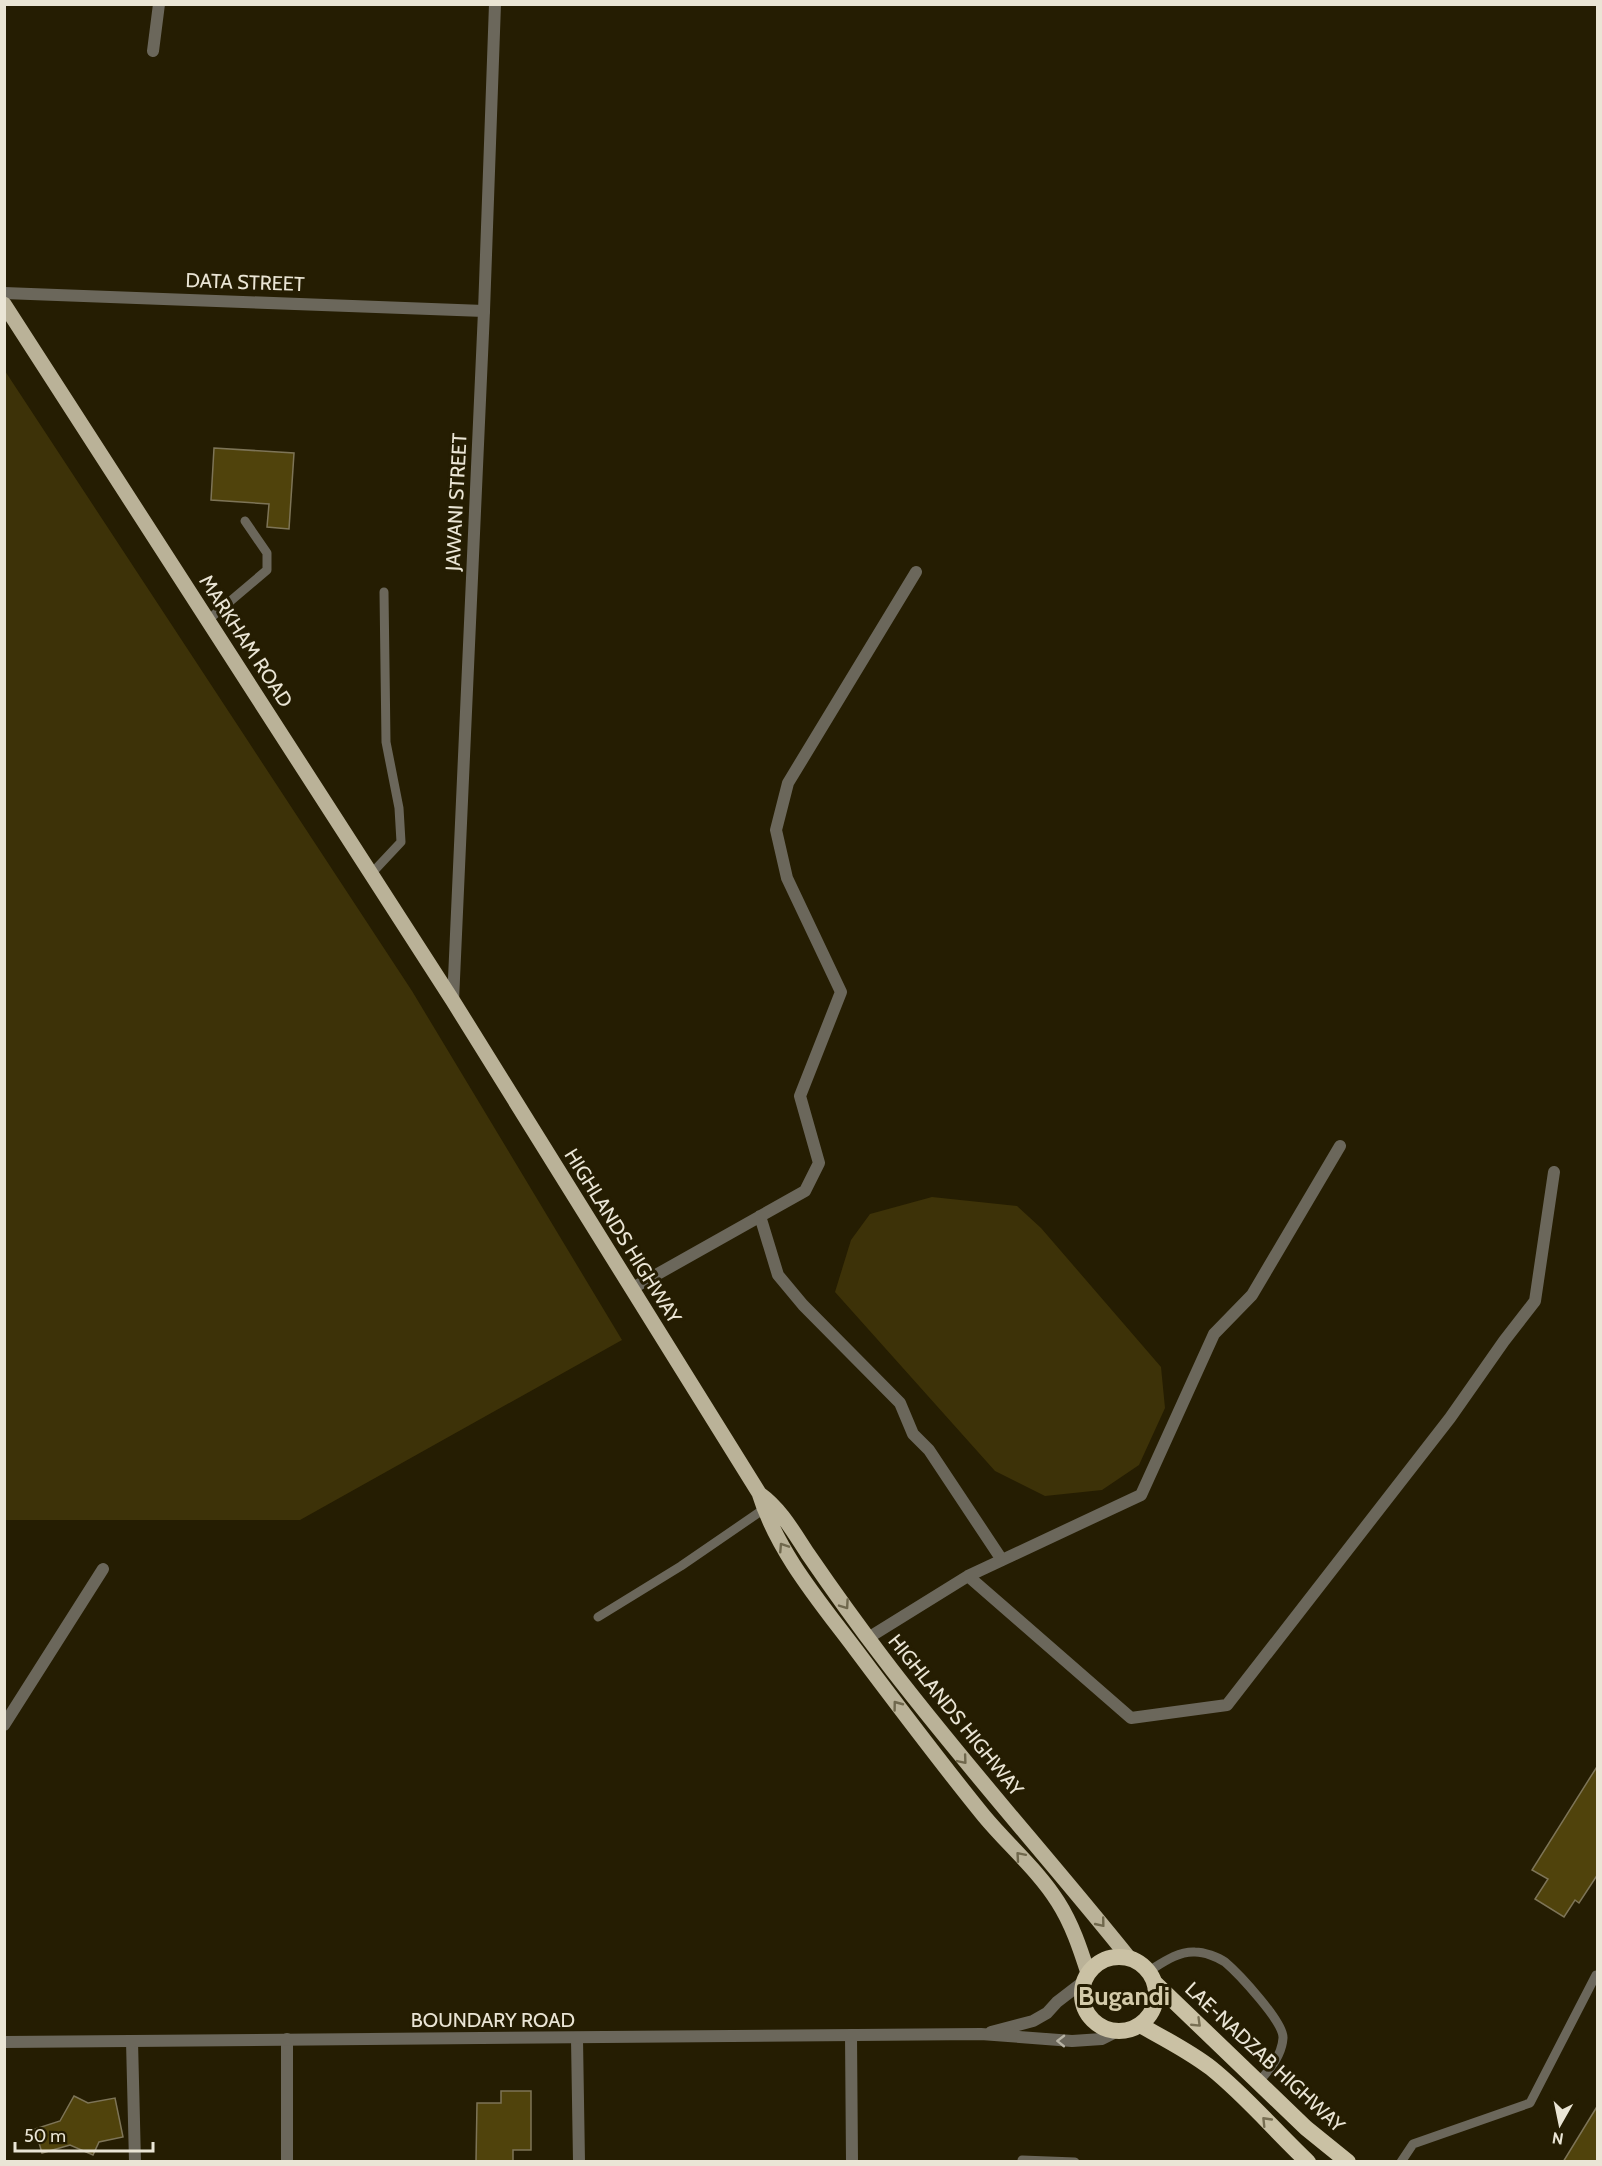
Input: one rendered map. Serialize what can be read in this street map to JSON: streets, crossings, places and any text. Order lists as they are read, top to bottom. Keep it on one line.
{"streets":{"highway":["HIGHLANDS HIGHWAY","LAE-NADZAB HIGHWAY"],"main road":["MARKHAM ROAD"],"street":["DATA STREET","JAWANI STREET","BOUNDARY ROAD"]},"crossings":[["DATA STREET","JAWANI STREET"],["JAWANI STREET","MARKHAM ROAD"],["JAWANI STREET","HIGHLANDS HIGHWAY"],["MARKHAM ROAD","HIGHLANDS HIGHWAY"],["HIGHLANDS HIGHWAY","LAE-NADZAB HIGHWAY"]],"districts":["Bugandi"],"scale_bar":"50 m","north":"bottom"}
